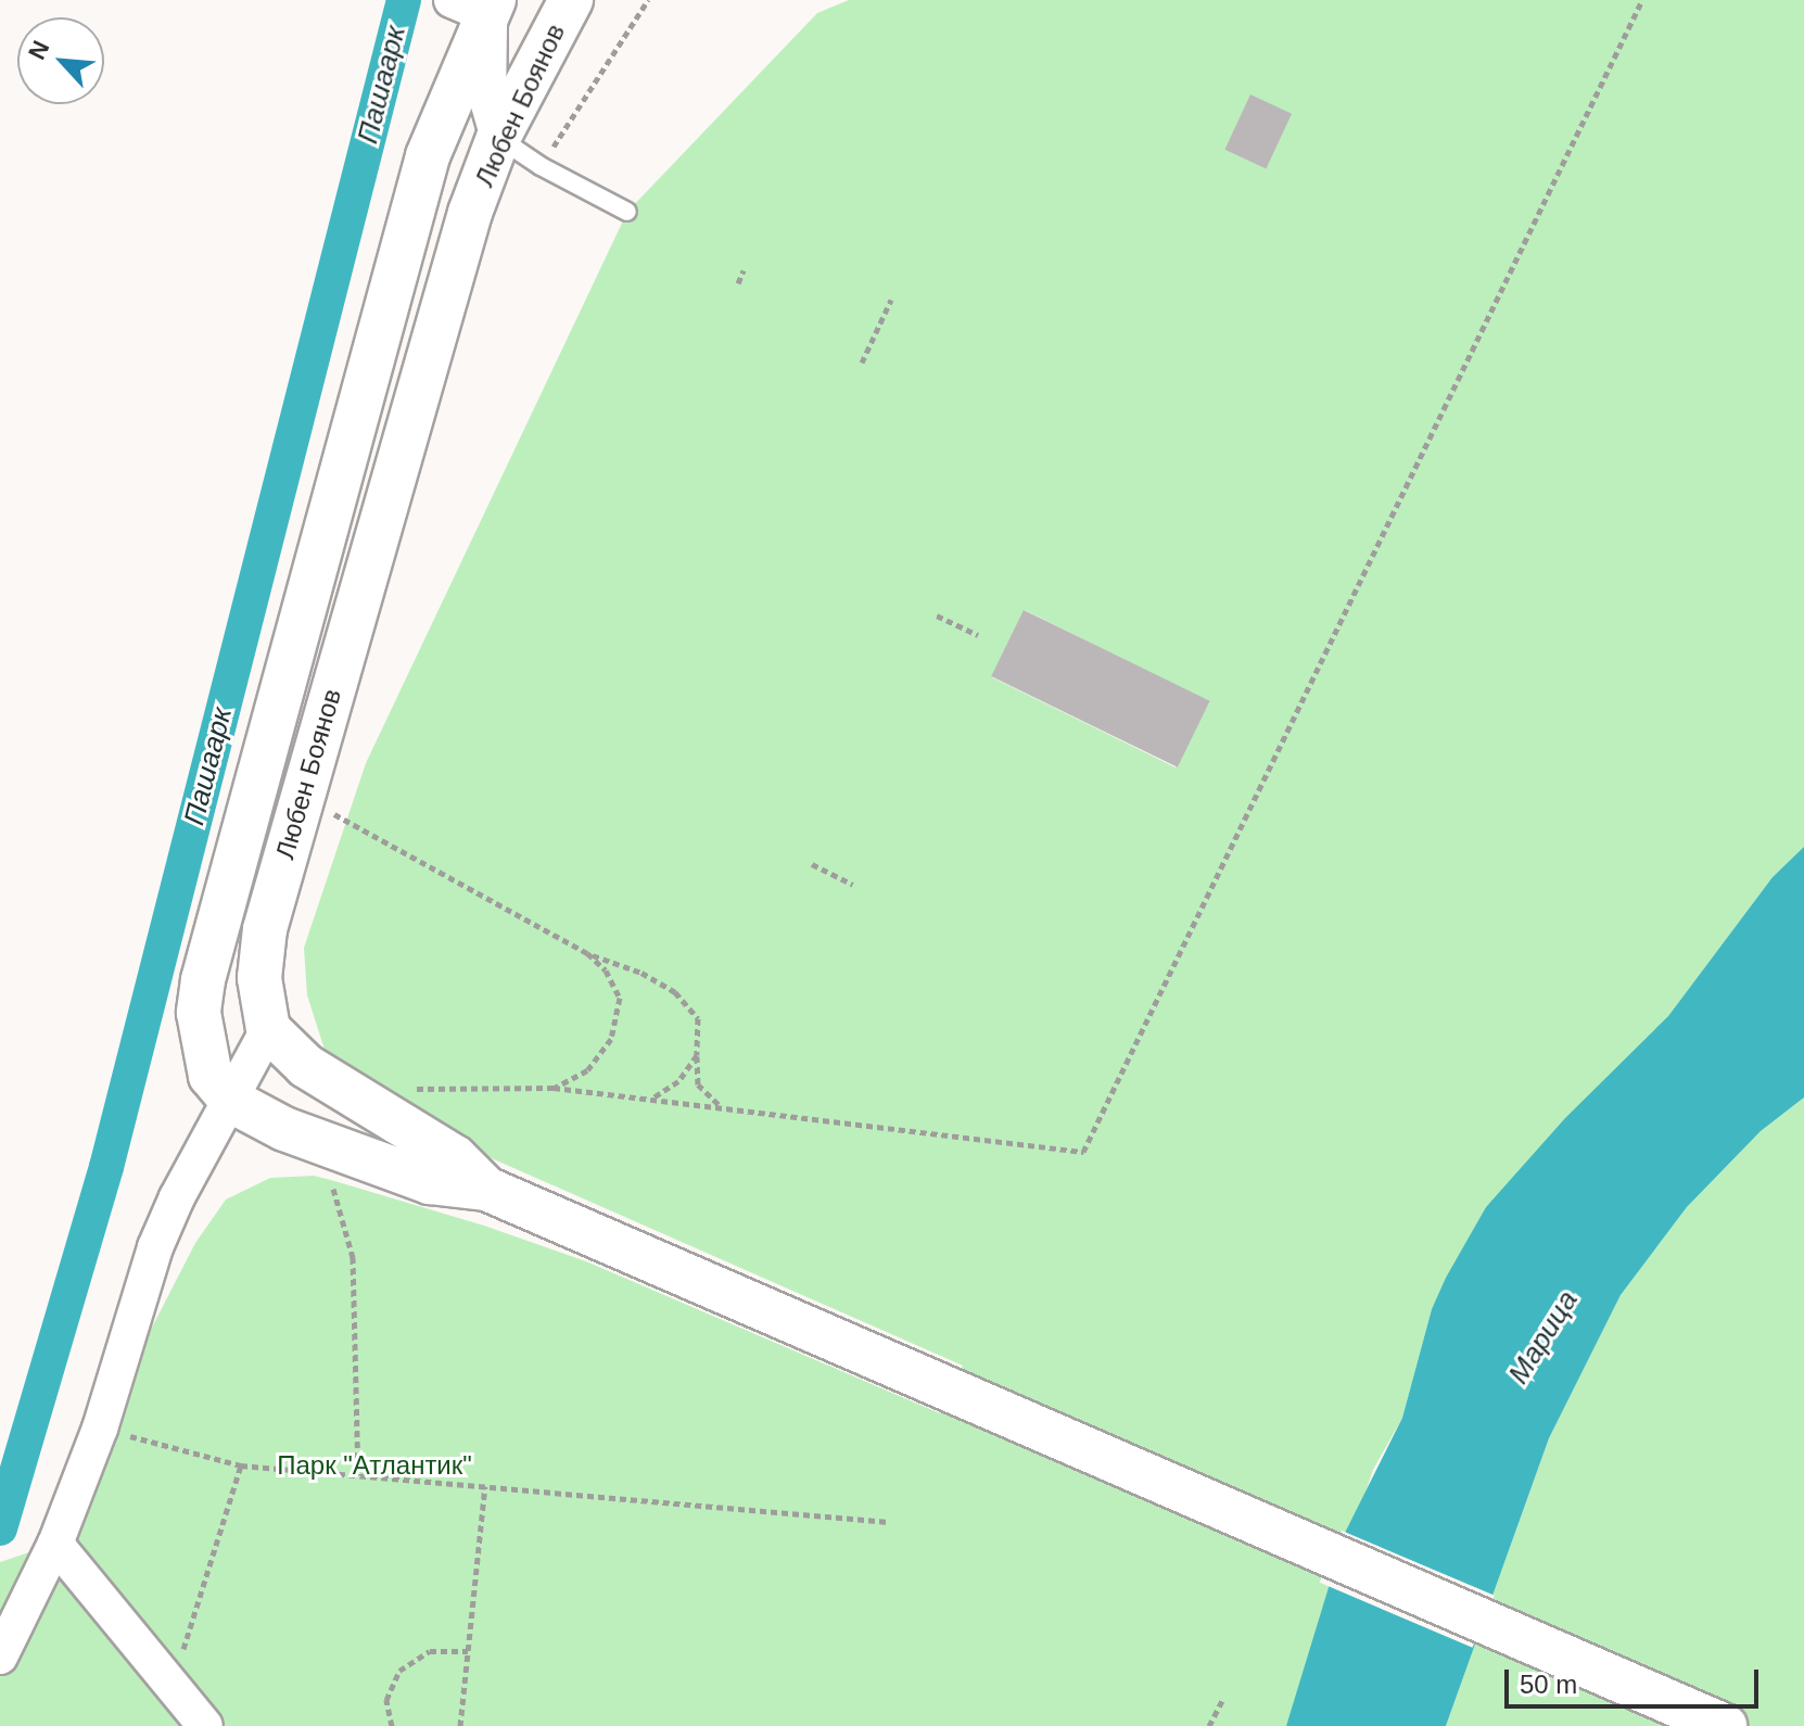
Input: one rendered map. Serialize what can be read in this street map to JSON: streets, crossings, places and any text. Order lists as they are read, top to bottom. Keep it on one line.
{"streets":{"street":["Любен Боянов"]},"water":["Пашаарк","Марица"],"parks":["Парк \"Атлантик\""],"scale_bar":"50 m","north":"top left"}
